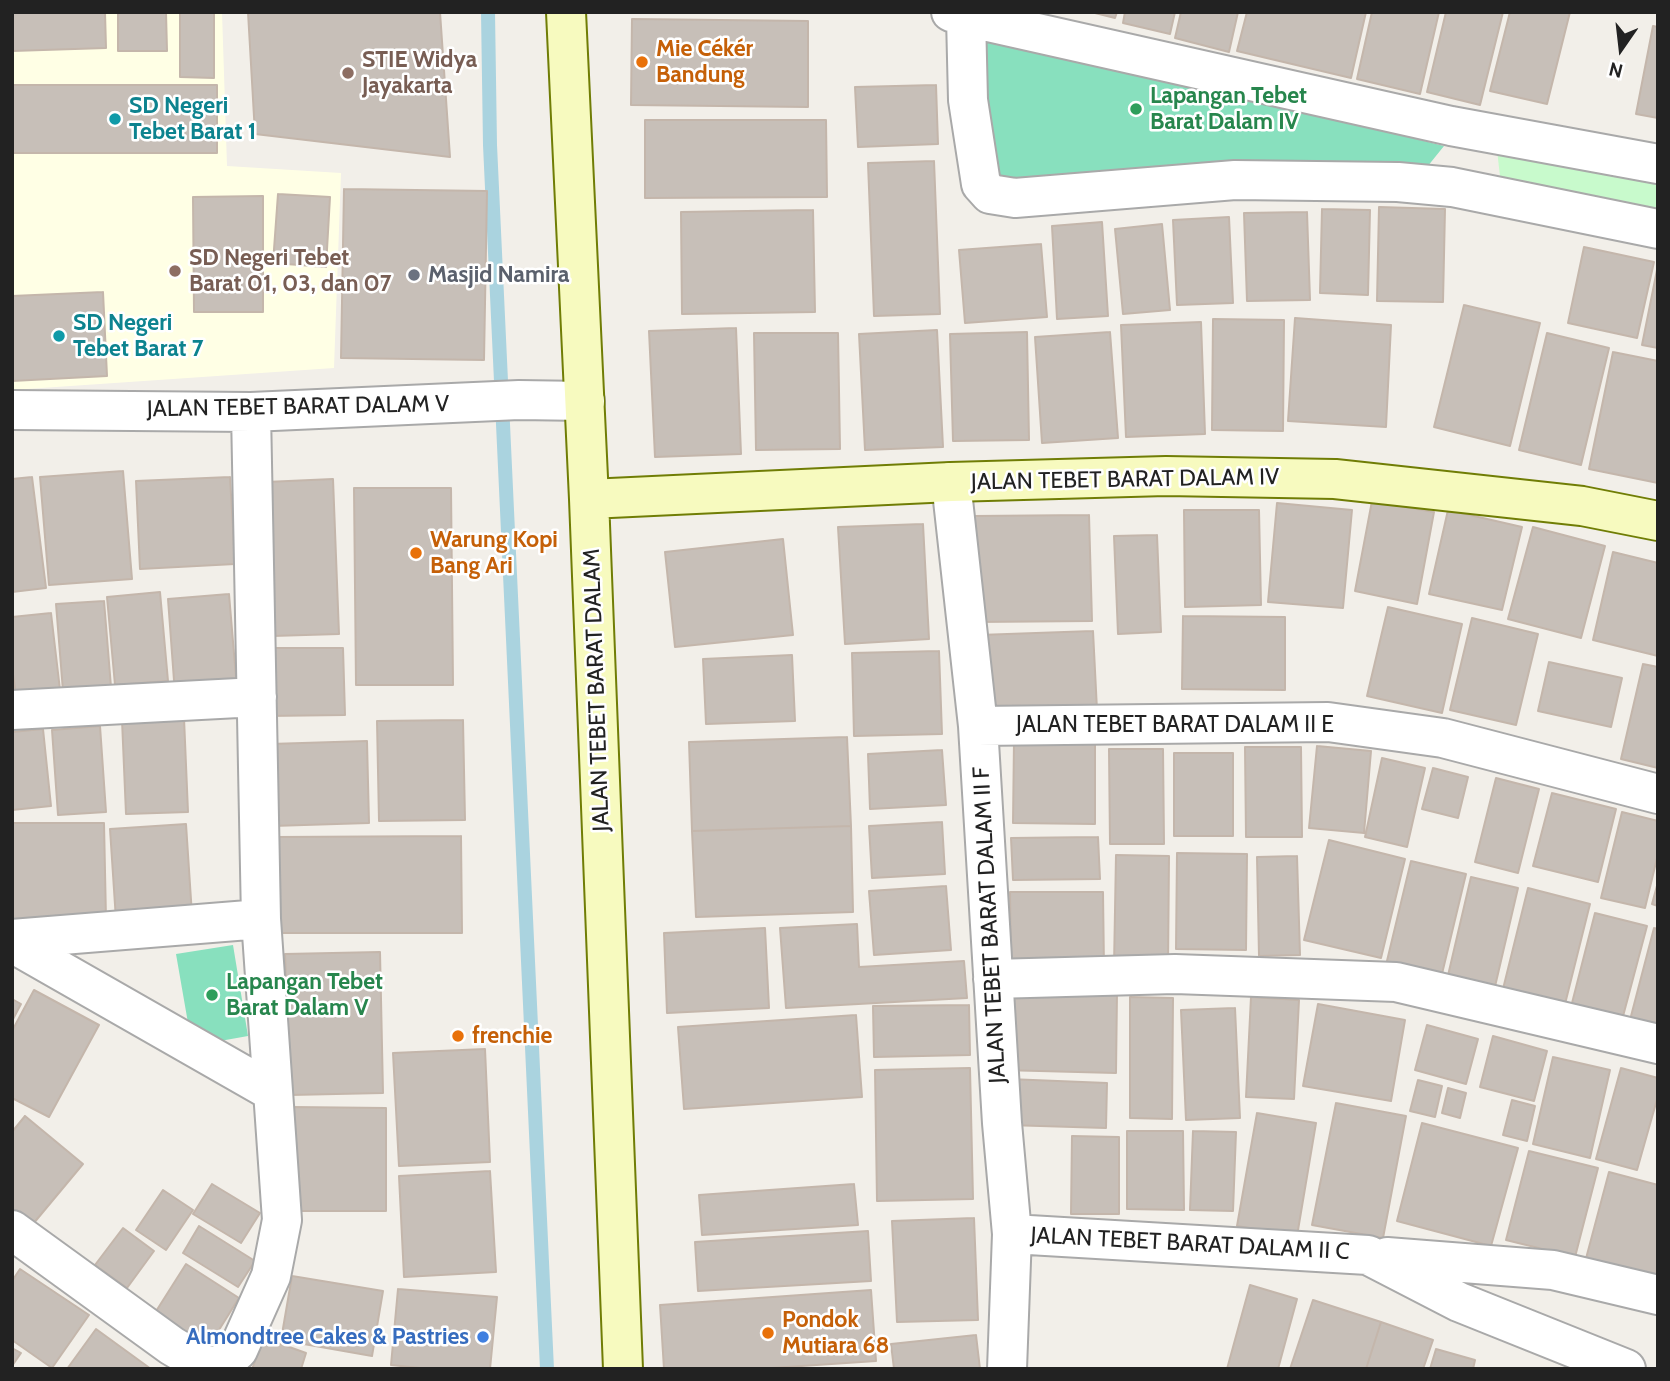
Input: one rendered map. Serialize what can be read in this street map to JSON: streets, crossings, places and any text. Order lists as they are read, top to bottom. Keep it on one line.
{"streets":{"street":["JALAN TEBET BARAT DALAM V","JALAN TEBET BARAT DALAM IV","JALAN TEBET BARAT DALAM","JALAN TEBET BARAT DALAM II E","JALAN TEBET BARAT DALAM II F","JALAN TEBET BARAT DALAM II C"]},"crossings":[["JALAN TEBET BARAT DALAM V","JALAN TEBET BARAT DALAM"],["JALAN TEBET BARAT DALAM IV","JALAN TEBET BARAT DALAM"],["JALAN TEBET BARAT DALAM IV","JALAN TEBET BARAT DALAM II F"],["JALAN TEBET BARAT DALAM II E","JALAN TEBET BARAT DALAM II F"],["JALAN TEBET BARAT DALAM II F","JALAN TEBET BARAT DALAM II C"]],"places":["Mie Cékér Bandung","STIE Widya Jayakarta","Lapangan Tebet Barat Dalam IV","SD Negeri Tebet Barat 1","SD Negeri Tebet Barat 01, 03, dan 07","Masjid Namira","SD Negeri Tebet Barat 7","Warung Kopi Bang Ari","Lapangan Tebet Barat Dalam V","frenchie","Pondok Mutiara 68","Almondtree Cakes & Pastries"],"north":"bottom"}
